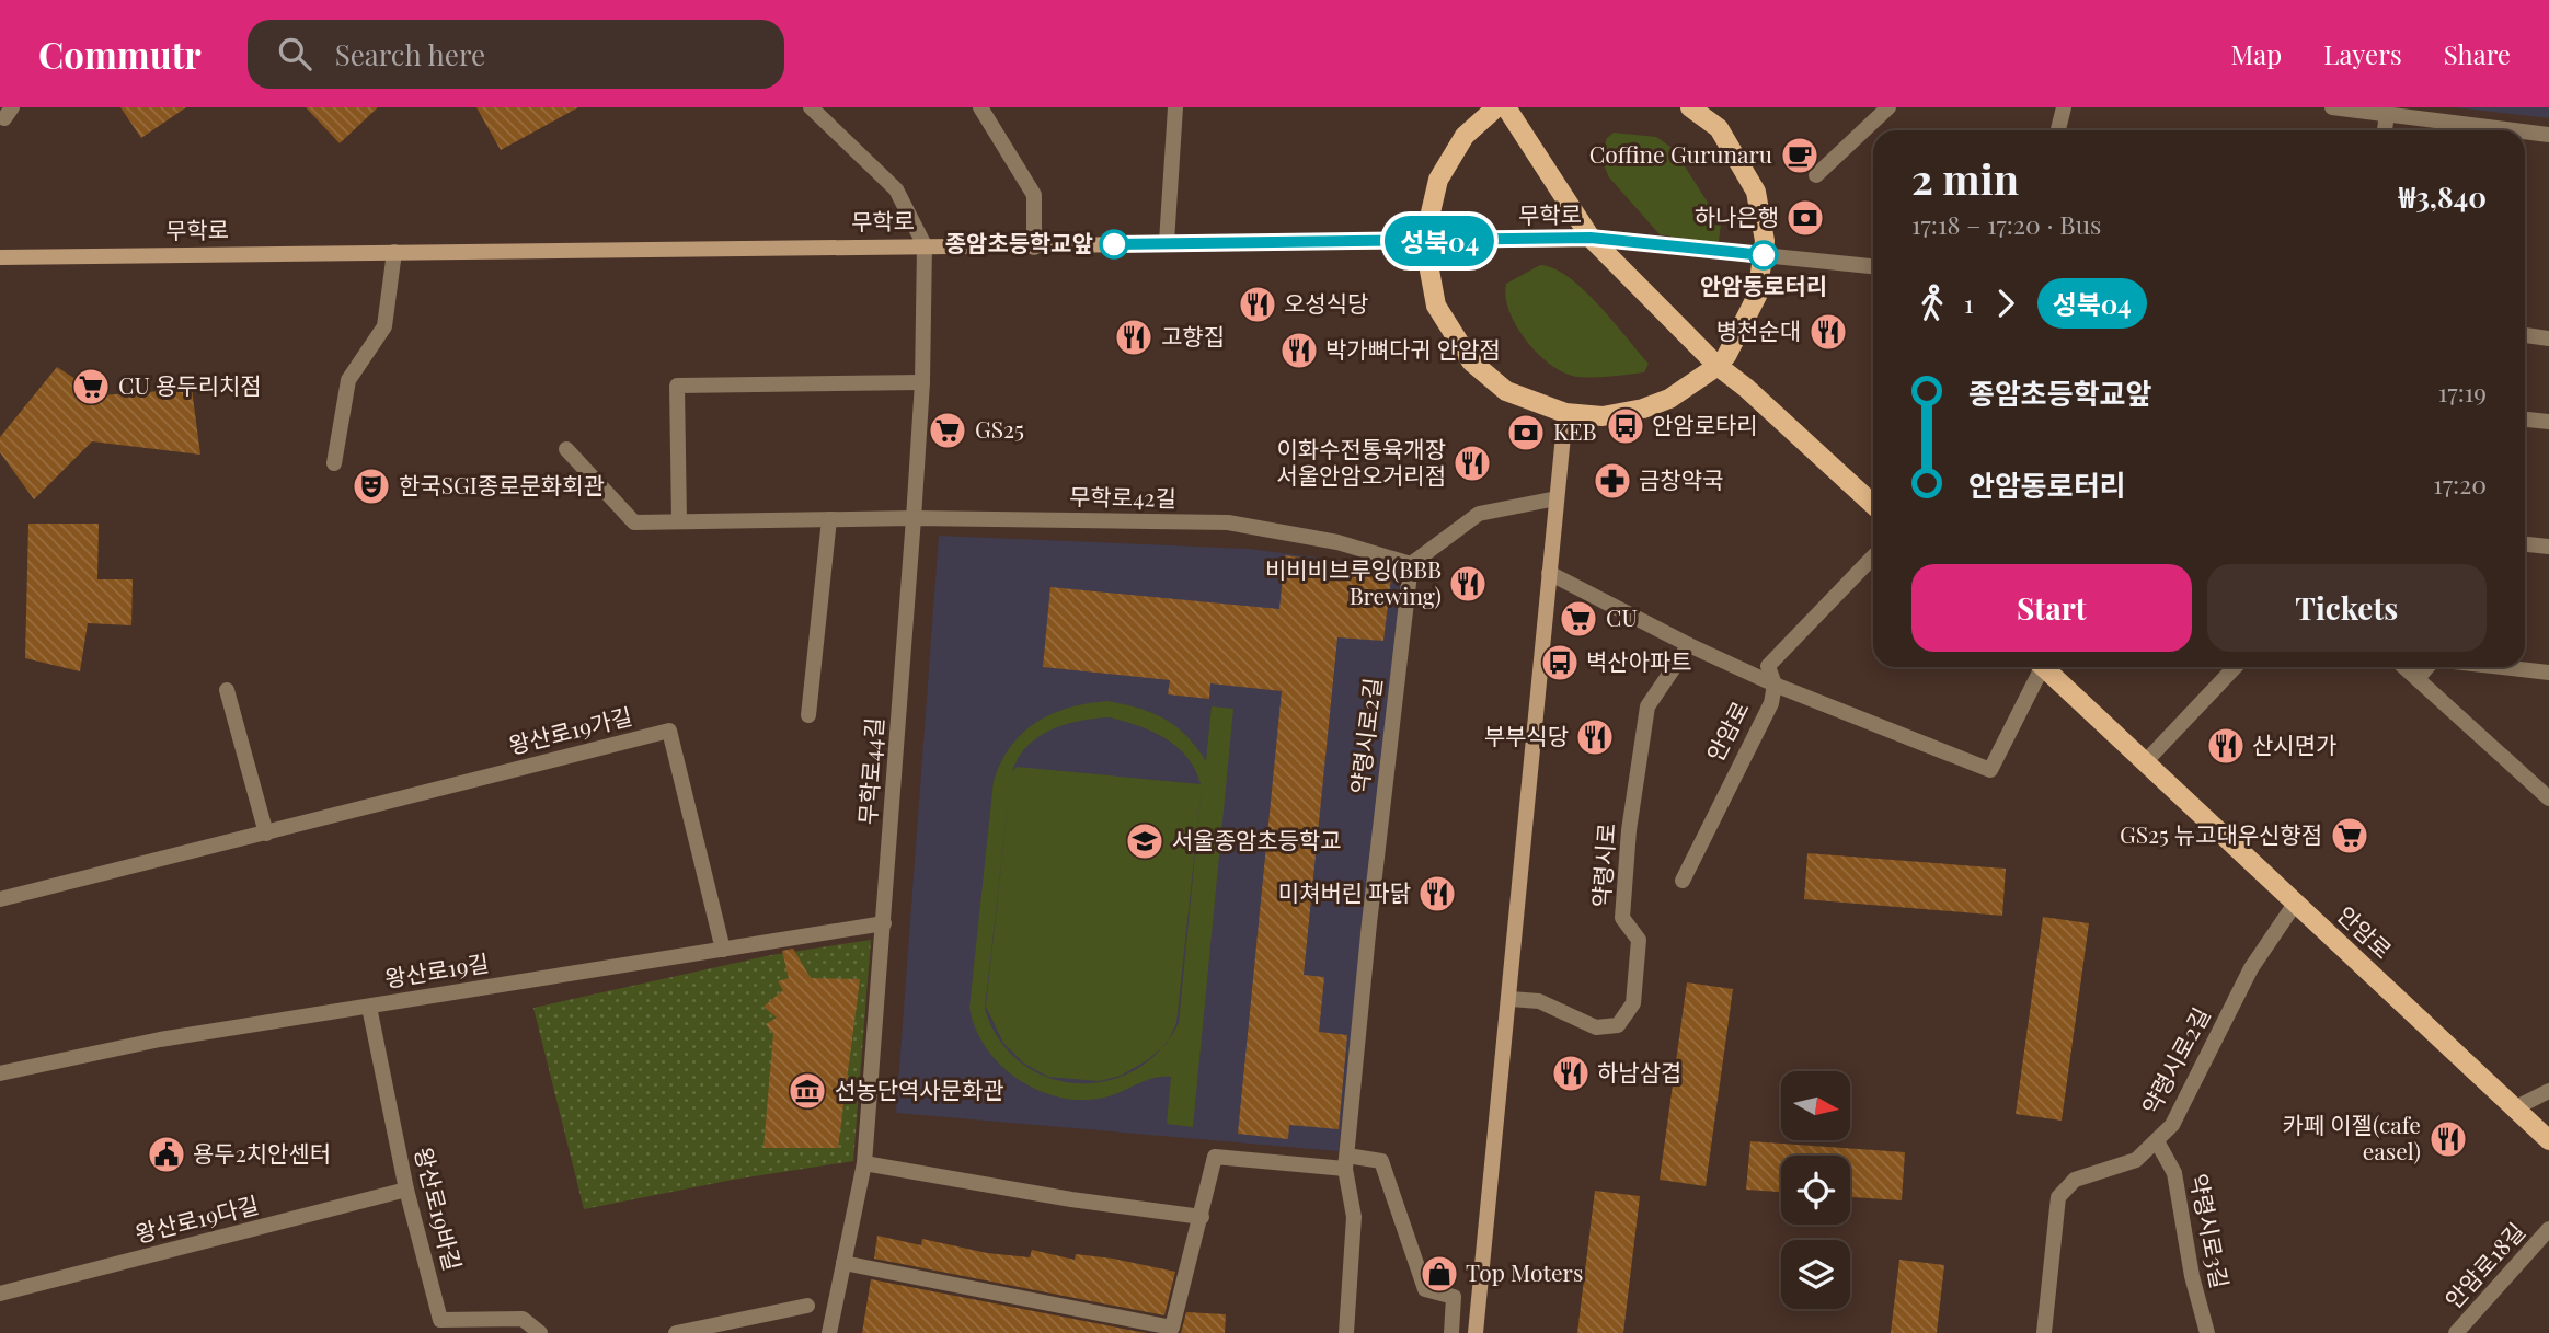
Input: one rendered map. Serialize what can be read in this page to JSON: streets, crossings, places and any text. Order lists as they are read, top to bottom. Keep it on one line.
{"streets":{"main road":["무학로","안암로"],"street":["무학로42길","왕산로19가길","약령시로2길","무학로44길","약령시로","왕산로19길","왕산로19바길","왕산로19다길","약령시로3길","안암로18길"]},"crossings":[["무학로","무학로44길"],["무학로42길","약령시로2길"],["무학로42길","무학로44길"],["왕산로19가길","왕산로19길"],["안암로","약령시로2길"],["약령시로2길","약령시로3길"],["무학로44길","왕산로19길"],["왕산로19길","왕산로19바길"],["왕산로19바길","왕산로19다길"]],"places":{"cafe":["Coffine Gurunaru"],"bank":["하나은행","KEB"],"other":["종암초등학교앞","안암동로터리"],"restaurant":["오성식당","병천순대","고향집","박가뼈다귀 안암점","이화수전통육개장 서울안암오거리점","비비비브루잉(BBB Brewing)","부부식당","산시면가","미쳐버린 파닭","하남삼겹","카페 이젤(cafe easel)"],"supermarket":["CU 용두리치점","GS25","CU","GS25 뉴고대우신향점"],"bus stop":["안암로타리","벽산아파트"],"pharmacy":["금창약국"],"theatre":["한국SGI종로문화회관"],"school or university":["서울종암초등학교"],"museum":["선농단역사문화관"],"public building":["용두2치안센터"],"shop":["Top Moters"]},"lines":["bus line 성북04"],"north":"right","page":{"header":"Commutr","search":"Search here","nav":["Map","Layers","Share"],"on_map":"성북04","heading":["2 min","17:18 – 17:20 · Bus","₩3,840"],"legs":["1","성북04"],"list":[{"name":"종암초등학교앞","value":"17:19"},{"name":"안암동로터리","value":"17:20"}],"buttons":["Start","Tickets"]}}
